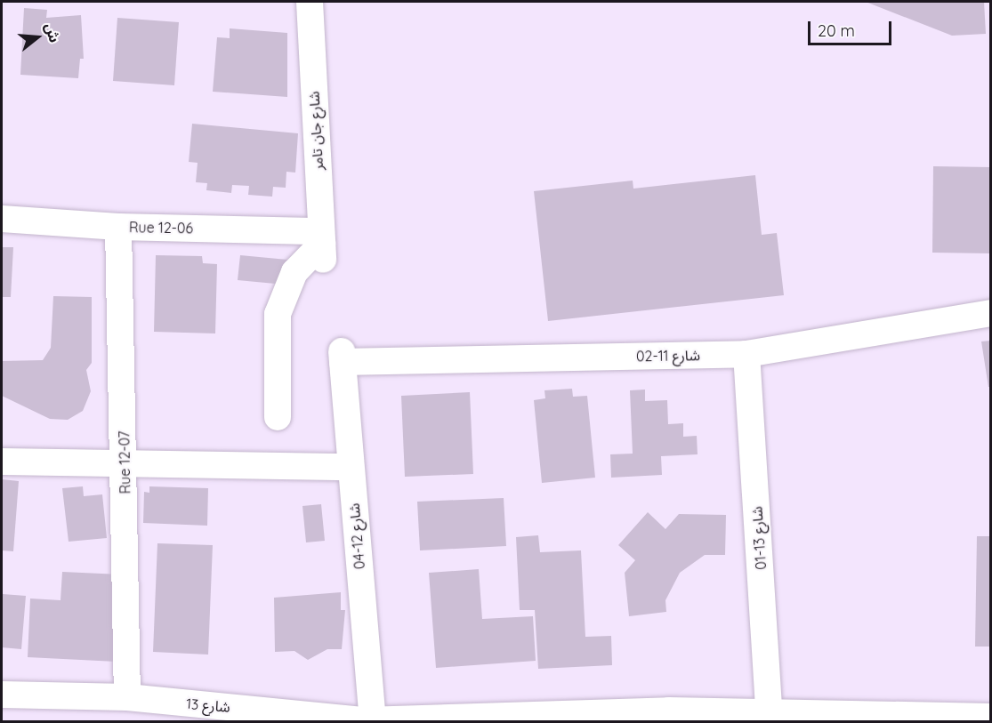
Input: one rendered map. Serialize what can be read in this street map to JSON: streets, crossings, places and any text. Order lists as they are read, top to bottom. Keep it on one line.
{"streets":{"street":["شارع جان تامر","Rue 12-06","شارع 11-02","Rue 12-07","شارع 12-04","شارع 13-01","شارع 13"]},"crossings":[["شارع جان تامر","Rue 12-06"],["Rue 12-06","Rue 12-07"],["شارع 11-02","شارع 12-04"],["شارع 11-02","شارع 13-01"],["Rue 12-07","شارع 13"],["شارع 12-04","شارع 13"],["شارع 13-01","شارع 13"]],"scale_bar":"20 m","north":"right"}
